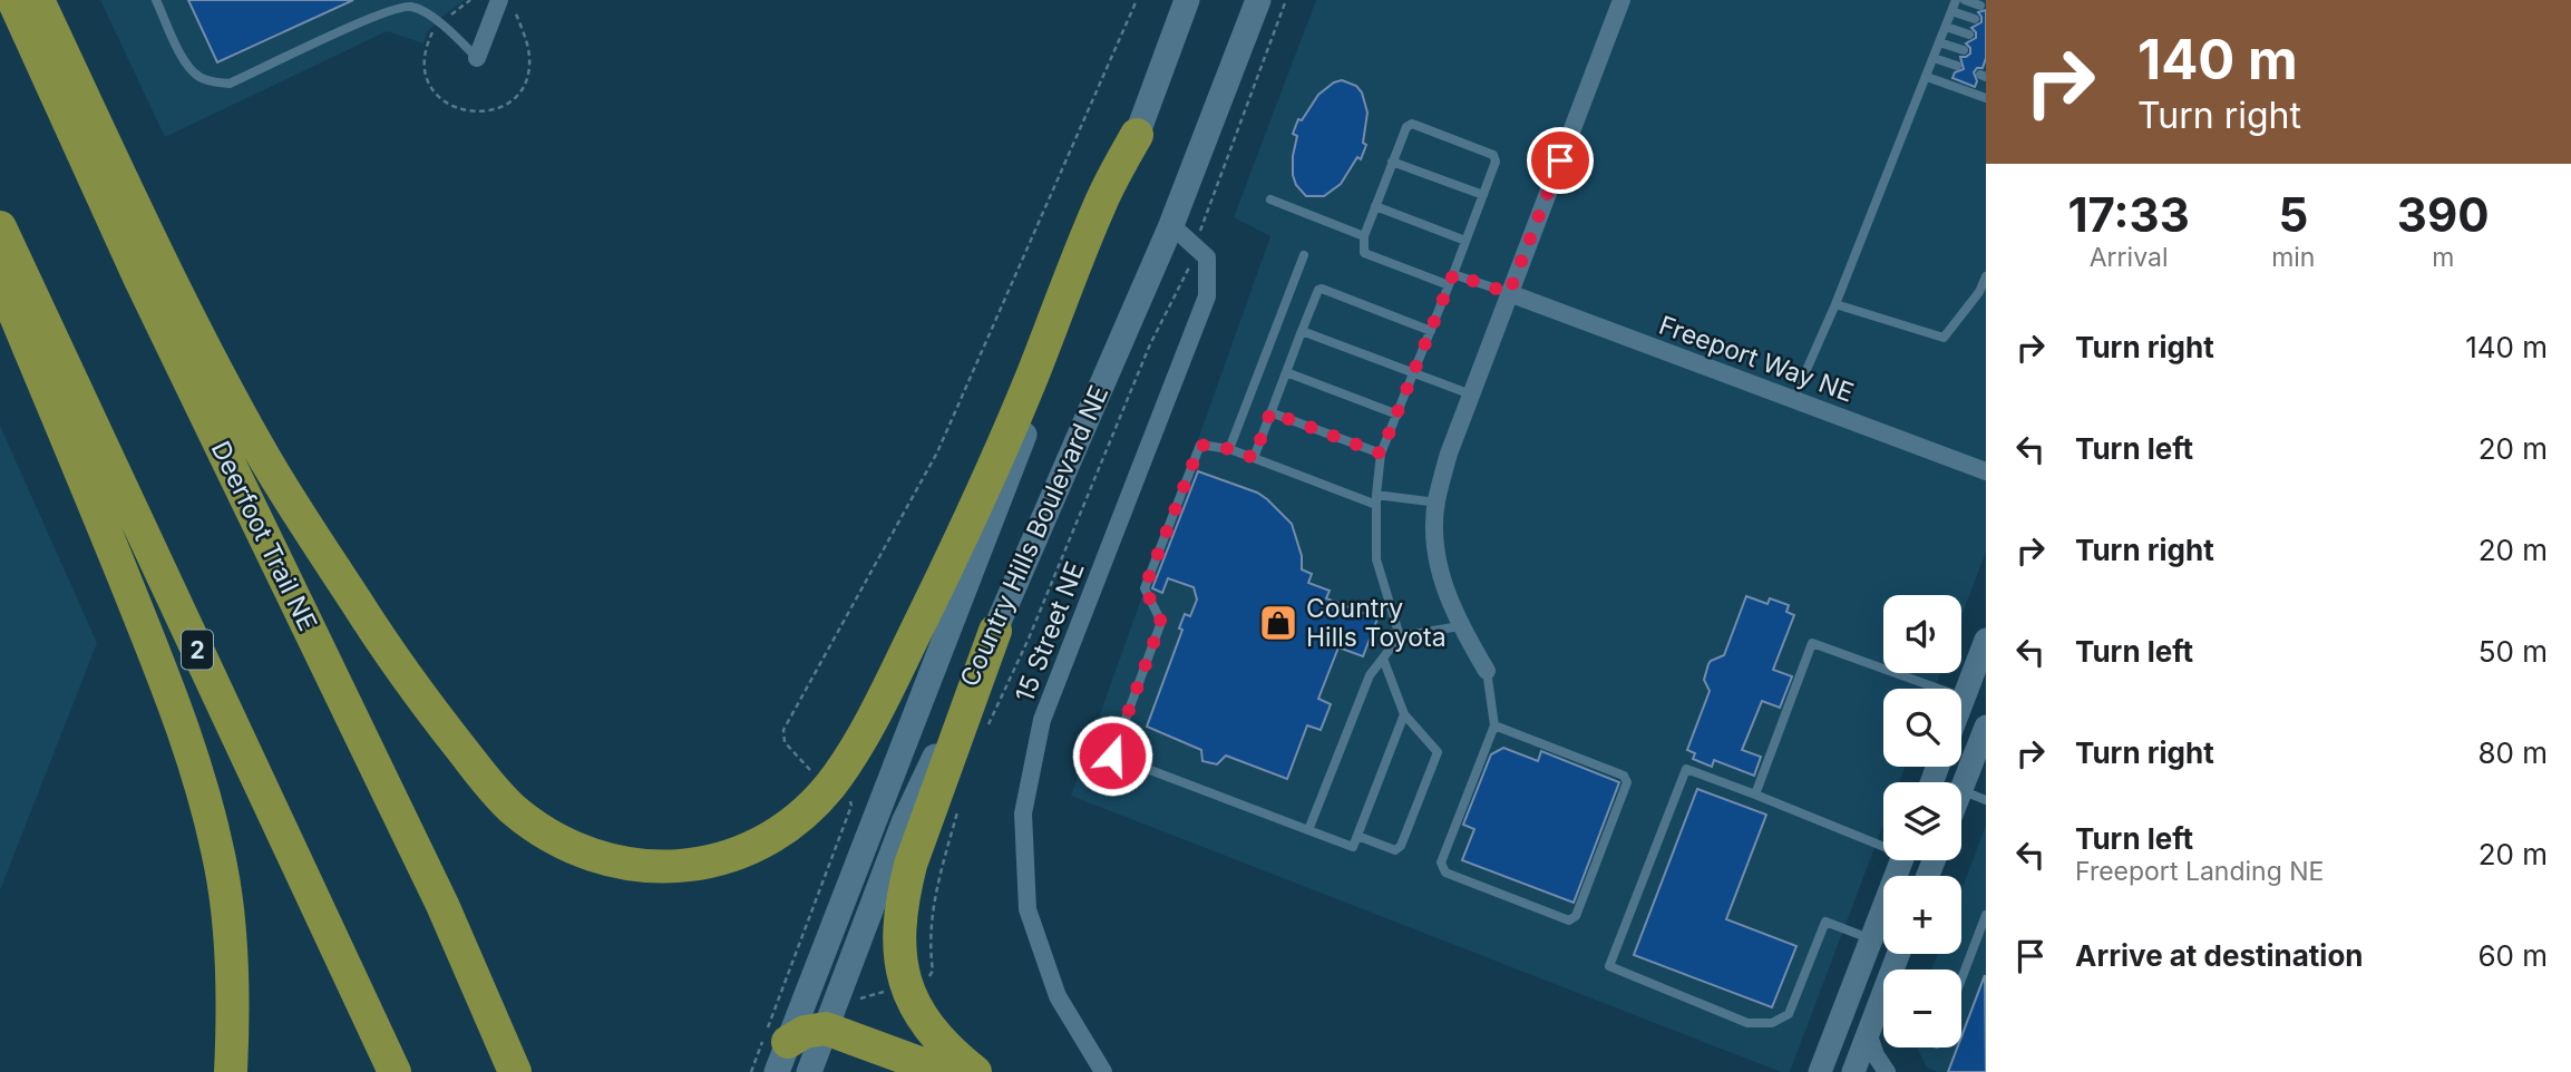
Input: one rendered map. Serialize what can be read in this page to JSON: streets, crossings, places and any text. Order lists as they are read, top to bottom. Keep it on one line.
{"streets":{"highway":["Deerfoot Trail NE","2"],"main road":["Country Hills Boulevard NE"],"street":["Freeport Way NE","15 Street NE"]},"crossings":[["Country Hills Boulevard NE","15 Street NE"]],"places":{"shop":["Country Hills Toyota"]},"page":{"turn":["140 m","Turn right"],"eta":["17:33","Arrival","5","min","390","m"],"list":[{"name":"Turn right","value":"140 m"},{"name":"Turn left","value":"20 m"},{"name":"Turn right","value":"20 m"},{"name":"Turn left","value":"50 m"},{"name":"Turn right","value":"80 m"},{"name":"Turn left","note":"Freeport Landing NE","value":"20 m"},{"name":"Arrive at destination","value":"60 m"}],"map_buttons":["+","−"]}}
